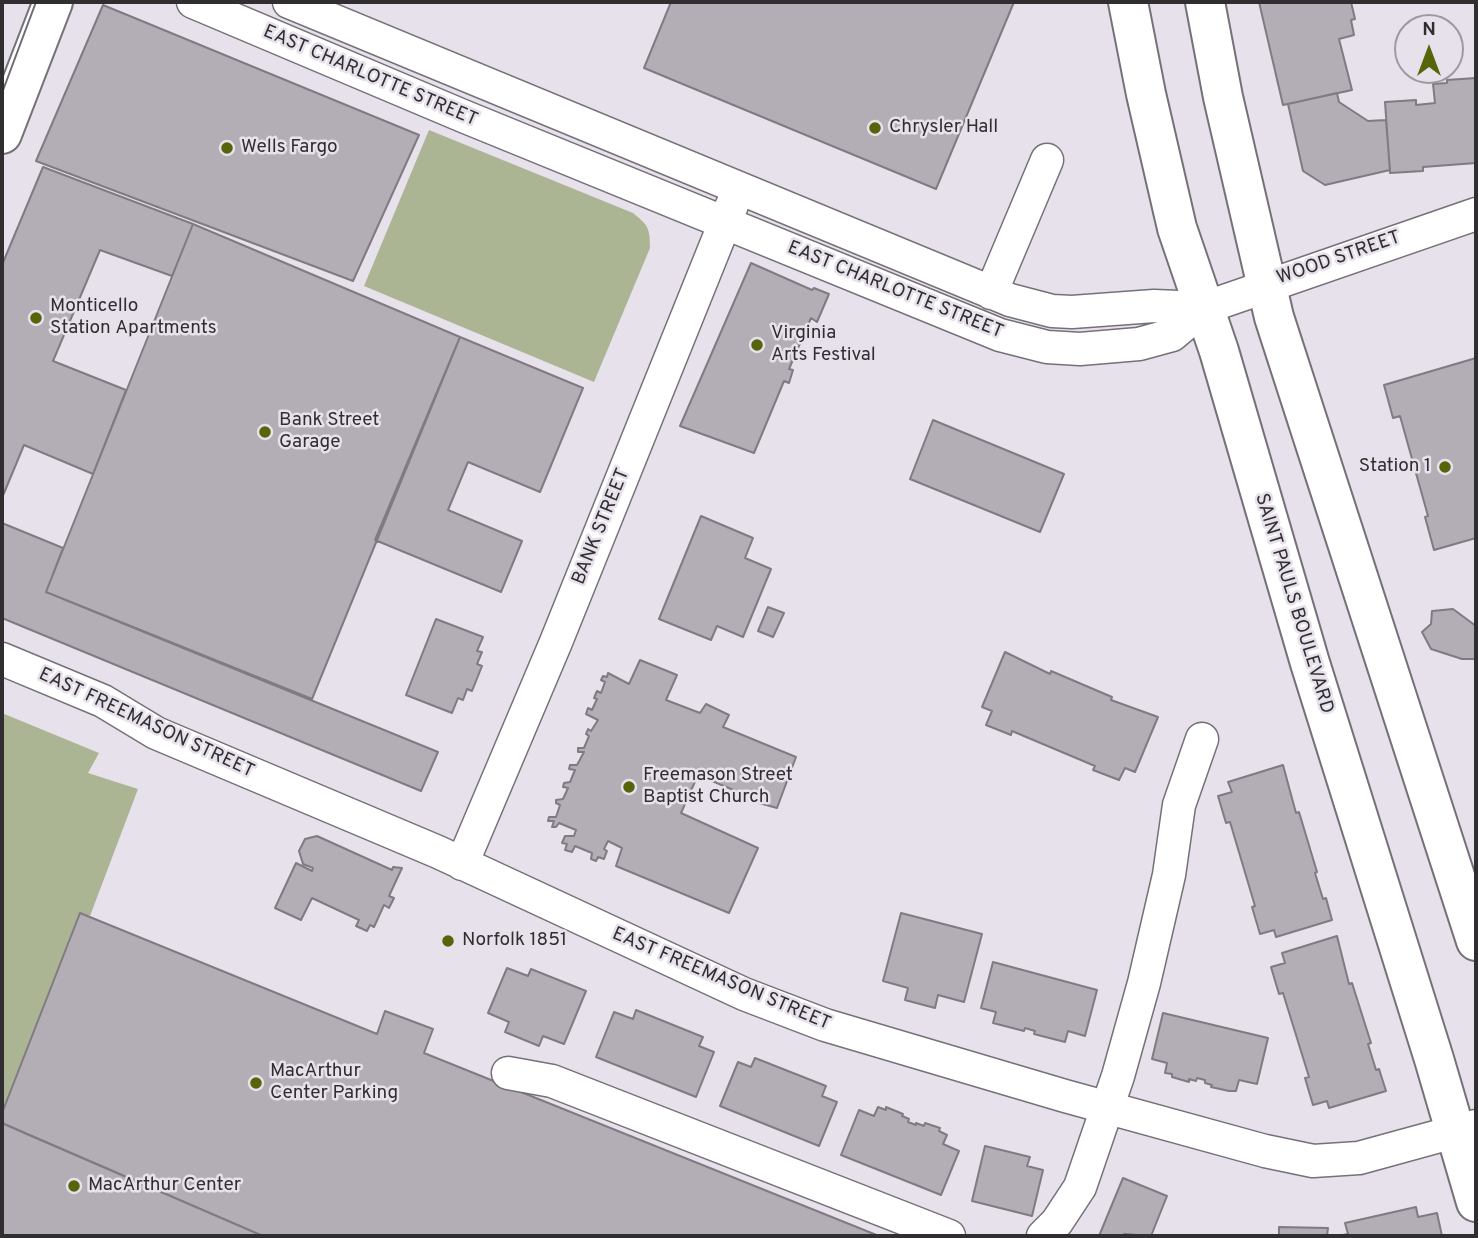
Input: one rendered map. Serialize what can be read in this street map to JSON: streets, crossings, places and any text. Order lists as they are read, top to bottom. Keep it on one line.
{"streets":{"main road":["SAINT PAULS BOULEVARD"],"street":["EAST CHARLOTTE STREET","WOOD STREET","BANK STREET","EAST FREEMASON STREET"]},"crossings":[["EAST CHARLOTTE STREET","WOOD STREET"],["EAST CHARLOTTE STREET","BANK STREET"],["EAST CHARLOTTE STREET","SAINT PAULS BOULEVARD"],["WOOD STREET","SAINT PAULS BOULEVARD"],["BANK STREET","EAST FREEMASON STREET"],["SAINT PAULS BOULEVARD","EAST FREEMASON STREET"]],"places":["Chrysler Hall","Wells Fargo","Monticello Station Apartments","Virginia Arts Festival","Bank Street Garage","Station 1","Freemason Street Baptist Church","Norfolk 1851","MacArthur Center Parking","MacArthur Center"],"north":"top"}
